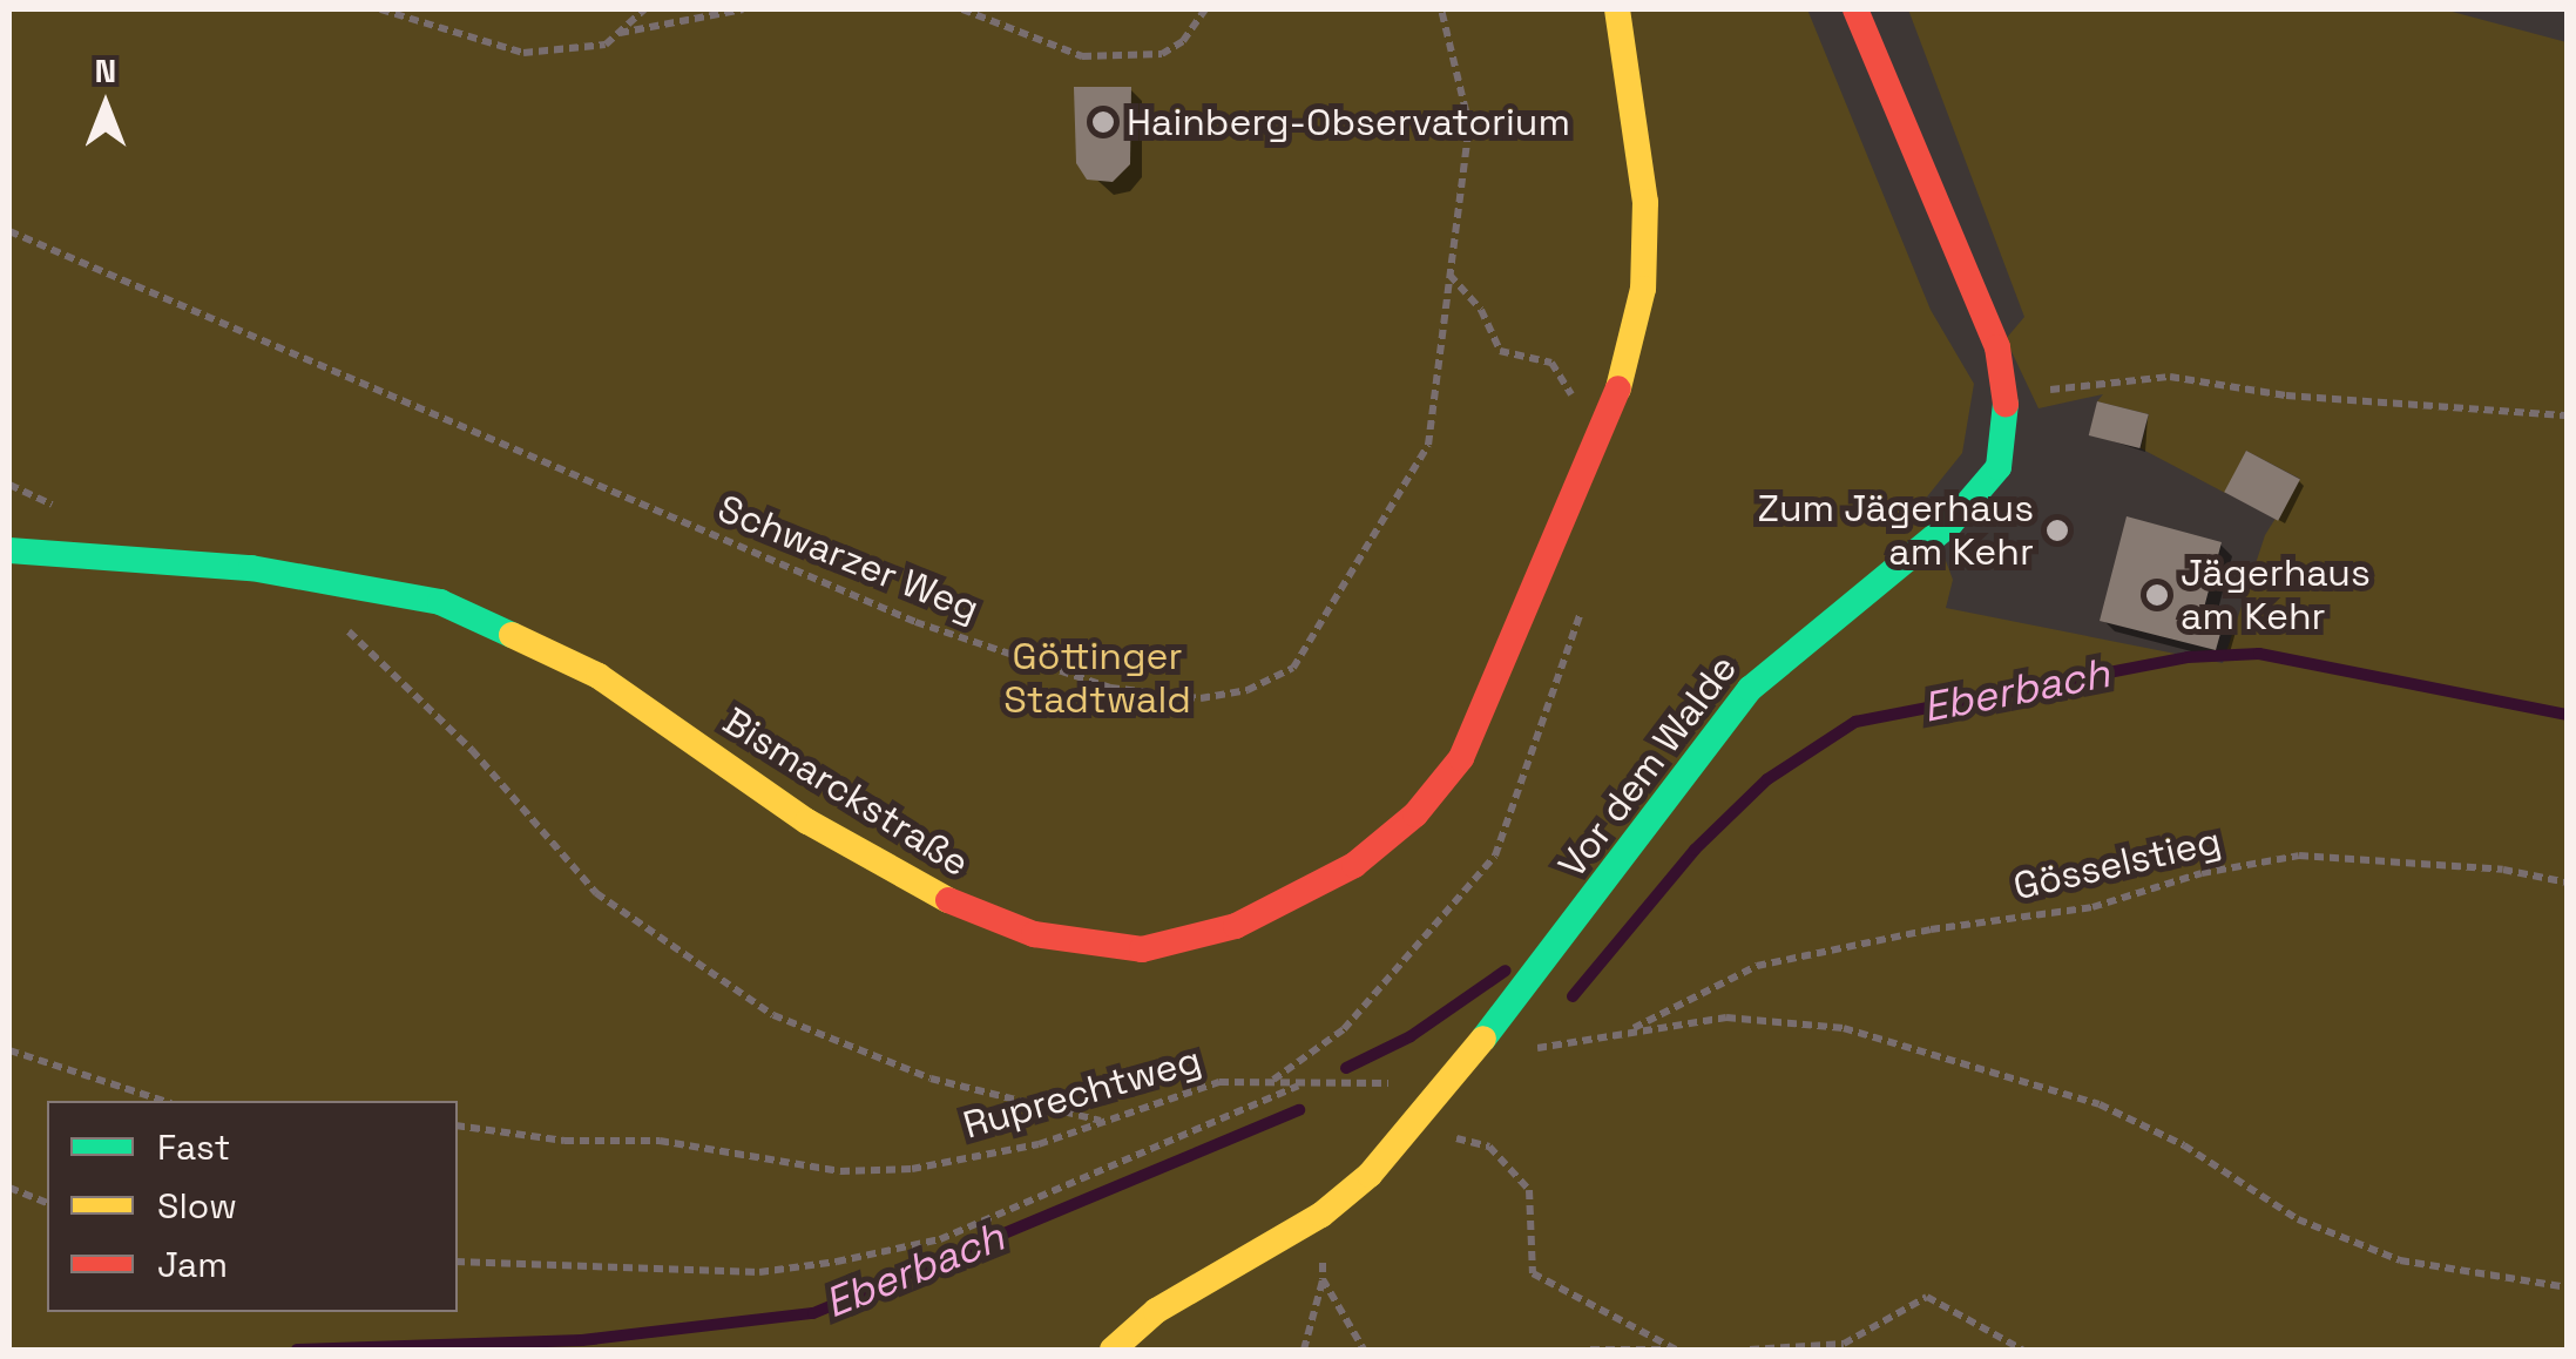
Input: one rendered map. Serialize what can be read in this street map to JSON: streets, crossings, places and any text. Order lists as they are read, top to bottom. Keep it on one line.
{"streets":{"street":["Vor dem Walde","Bismarckstraße"],"path":["Schwarzer Weg","Gösselstieg","Ruprechtweg"]},"crossings":[["Vor dem Walde","Ruprechtweg"]],"water":["Eberbach"],"parks":["Göttinger Stadtwald"],"places":["Hainberg-Observatorium","Zum Jägerhaus am Kehr","Jägerhaus am Kehr"],"legend":["Fast","Slow","Jam"],"north":"top"}
